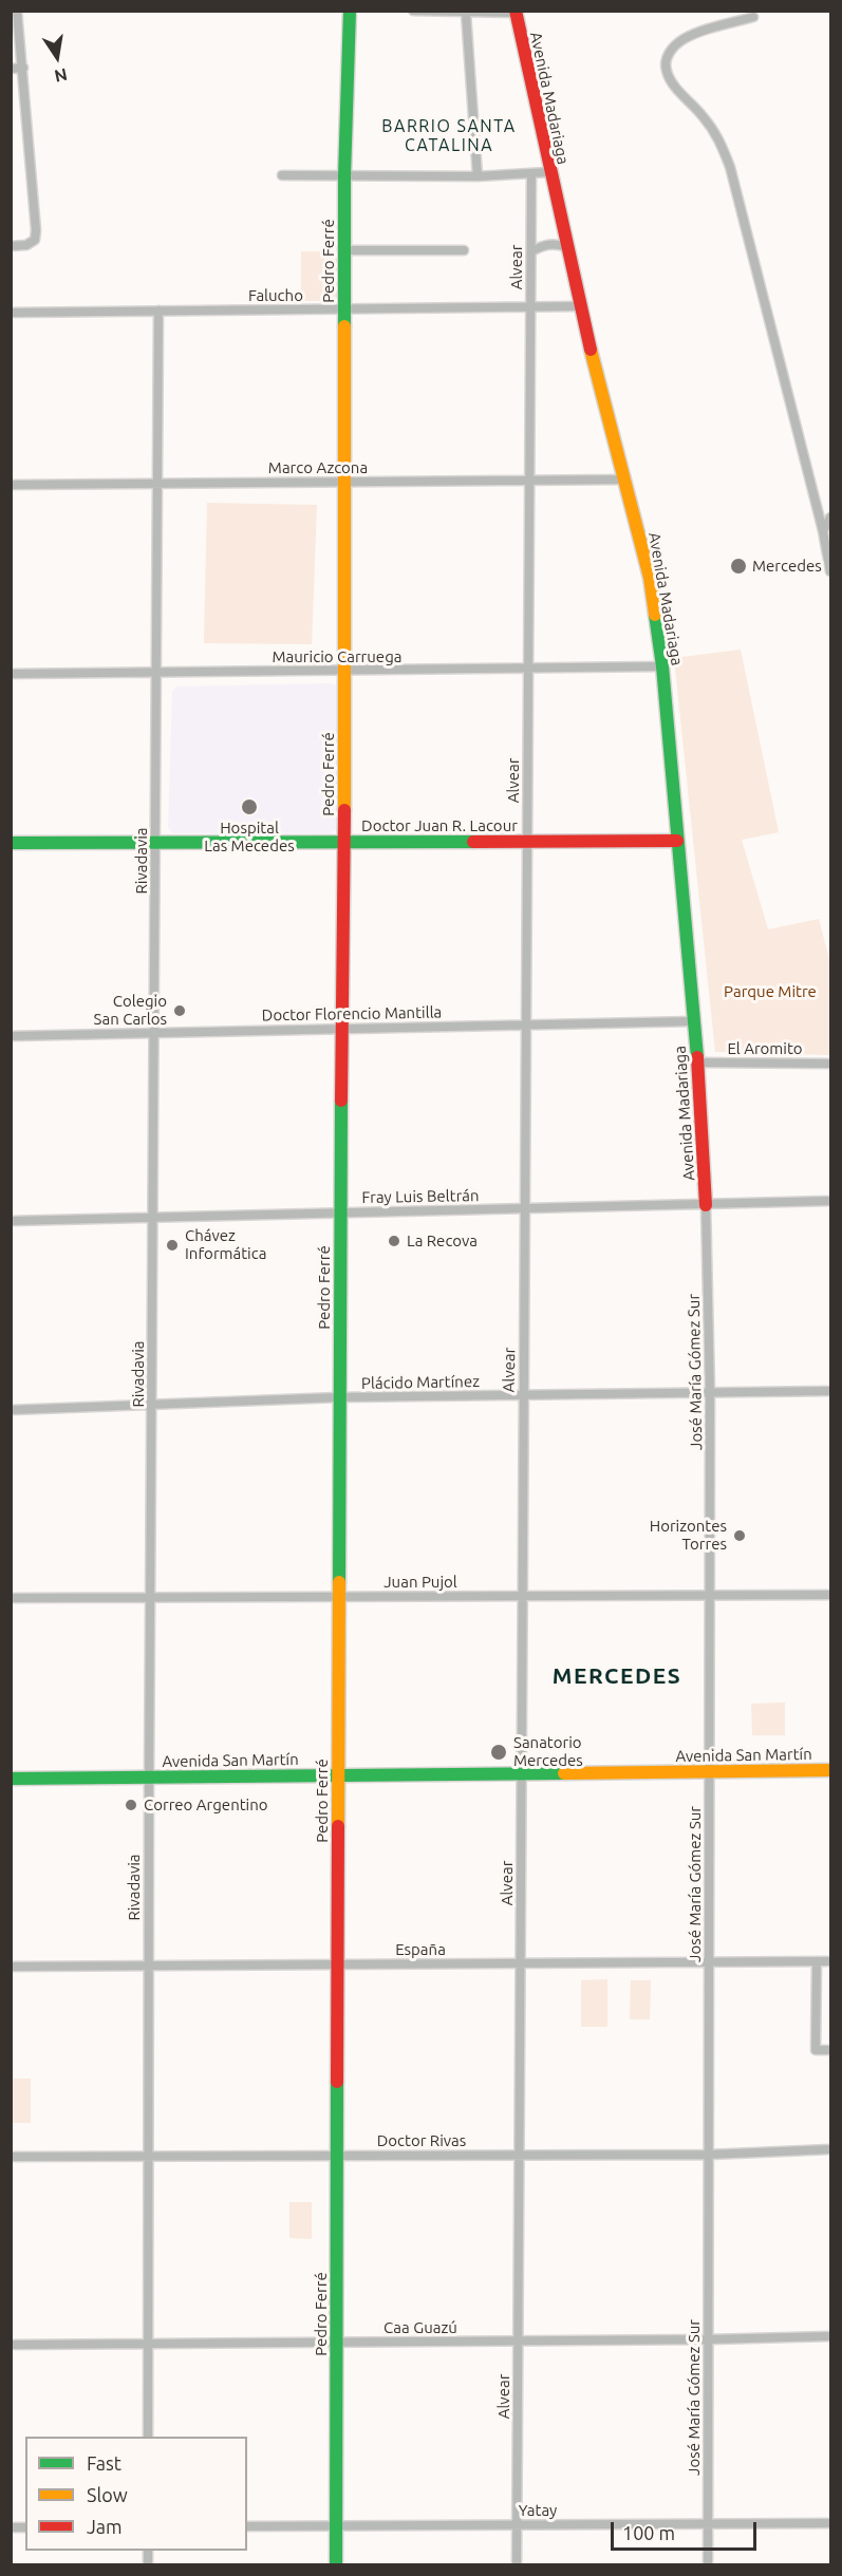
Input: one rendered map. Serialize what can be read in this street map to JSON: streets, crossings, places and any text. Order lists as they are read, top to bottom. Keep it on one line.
{"streets":{"street":["Avenida Madariaga","Pedro Ferré","Alvear","Falucho","Marco Azcona","Mauricio Carruega","Doctor Juan R. Lacour","Rivadavia","Doctor Florencio Mantilla","El Aromito","Fray Luis Beltrán","José María Gómez Sur","Plácido Martínez","Juan Pujol","Avenida San Martín","España","Doctor Rivas","Caa Guazú","Yatay"]},"crossings":[["Avenida Madariaga","Falucho"],["Avenida Madariaga","Marco Azcona"],["Avenida Madariaga","Mauricio Carruega"],["Avenida Madariaga","Doctor Juan R. Lacour"],["Avenida Madariaga","Doctor Florencio Mantilla"],["Avenida Madariaga","El Aromito"],["Avenida Madariaga","Fray Luis Beltrán"],["Avenida Madariaga","José María Gómez Sur"],["Pedro Ferré","Falucho"],["Pedro Ferré","Marco Azcona"],["Pedro Ferré","Mauricio Carruega"],["Pedro Ferré","Doctor Juan R. Lacour"],["Pedro Ferré","Doctor Florencio Mantilla"],["Pedro Ferré","Fray Luis Beltrán"],["Pedro Ferré","Plácido Martínez"],["Pedro Ferré","Juan Pujol"],["Pedro Ferré","Avenida San Martín"],["Pedro Ferré","España"],["Pedro Ferré","Doctor Rivas"],["Pedro Ferré","Caa Guazú"],["Pedro Ferré","Yatay"],["Alvear","Falucho"],["Alvear","Marco Azcona"],["Alvear","Mauricio Carruega"],["Alvear","Doctor Juan R. Lacour"],["Alvear","Doctor Florencio Mantilla"],["Alvear","Fray Luis Beltrán"],["Alvear","Plácido Martínez"],["Alvear","Juan Pujol"],["Alvear","Avenida San Martín"],["Alvear","España"],["Alvear","Doctor Rivas"],["Alvear","Caa Guazú"],["Alvear","Yatay"],["Falucho","Rivadavia"],["Marco Azcona","Rivadavia"],["Mauricio Carruega","Rivadavia"],["Doctor Juan R. Lacour","Rivadavia"],["Rivadavia","Doctor Florencio Mantilla"],["Rivadavia","Fray Luis Beltrán"],["Rivadavia","Plácido Martínez"],["Rivadavia","Juan Pujol"],["Rivadavia","Avenida San Martín"],["Rivadavia","España"],["Rivadavia","Doctor Rivas"],["Rivadavia","Caa Guazú"],["Fray Luis Beltrán","José María Gómez Sur"],["José María Gómez Sur","Plácido Martínez"],["José María Gómez Sur","Juan Pujol"],["José María Gómez Sur","Avenida San Martín"],["José María Gómez Sur","España"],["José María Gómez Sur","Doctor Rivas"],["José María Gómez Sur","Caa Guazú"],["José María Gómez Sur","Yatay"]],"districts":["BARRIO SANTA CATALINA","MERCEDES"],"parks":["Parque Mitre"],"places":["Mercedes","Hospital Las Mecedes","Colegio San Carlos","La Recova","Chávez Informática","Horizontes Torres","Sanatorio Mercedes","Correo Argentino"],"legend":["Fast","Slow","Jam"],"scale_bar":"100 m","north":"bottom"}
